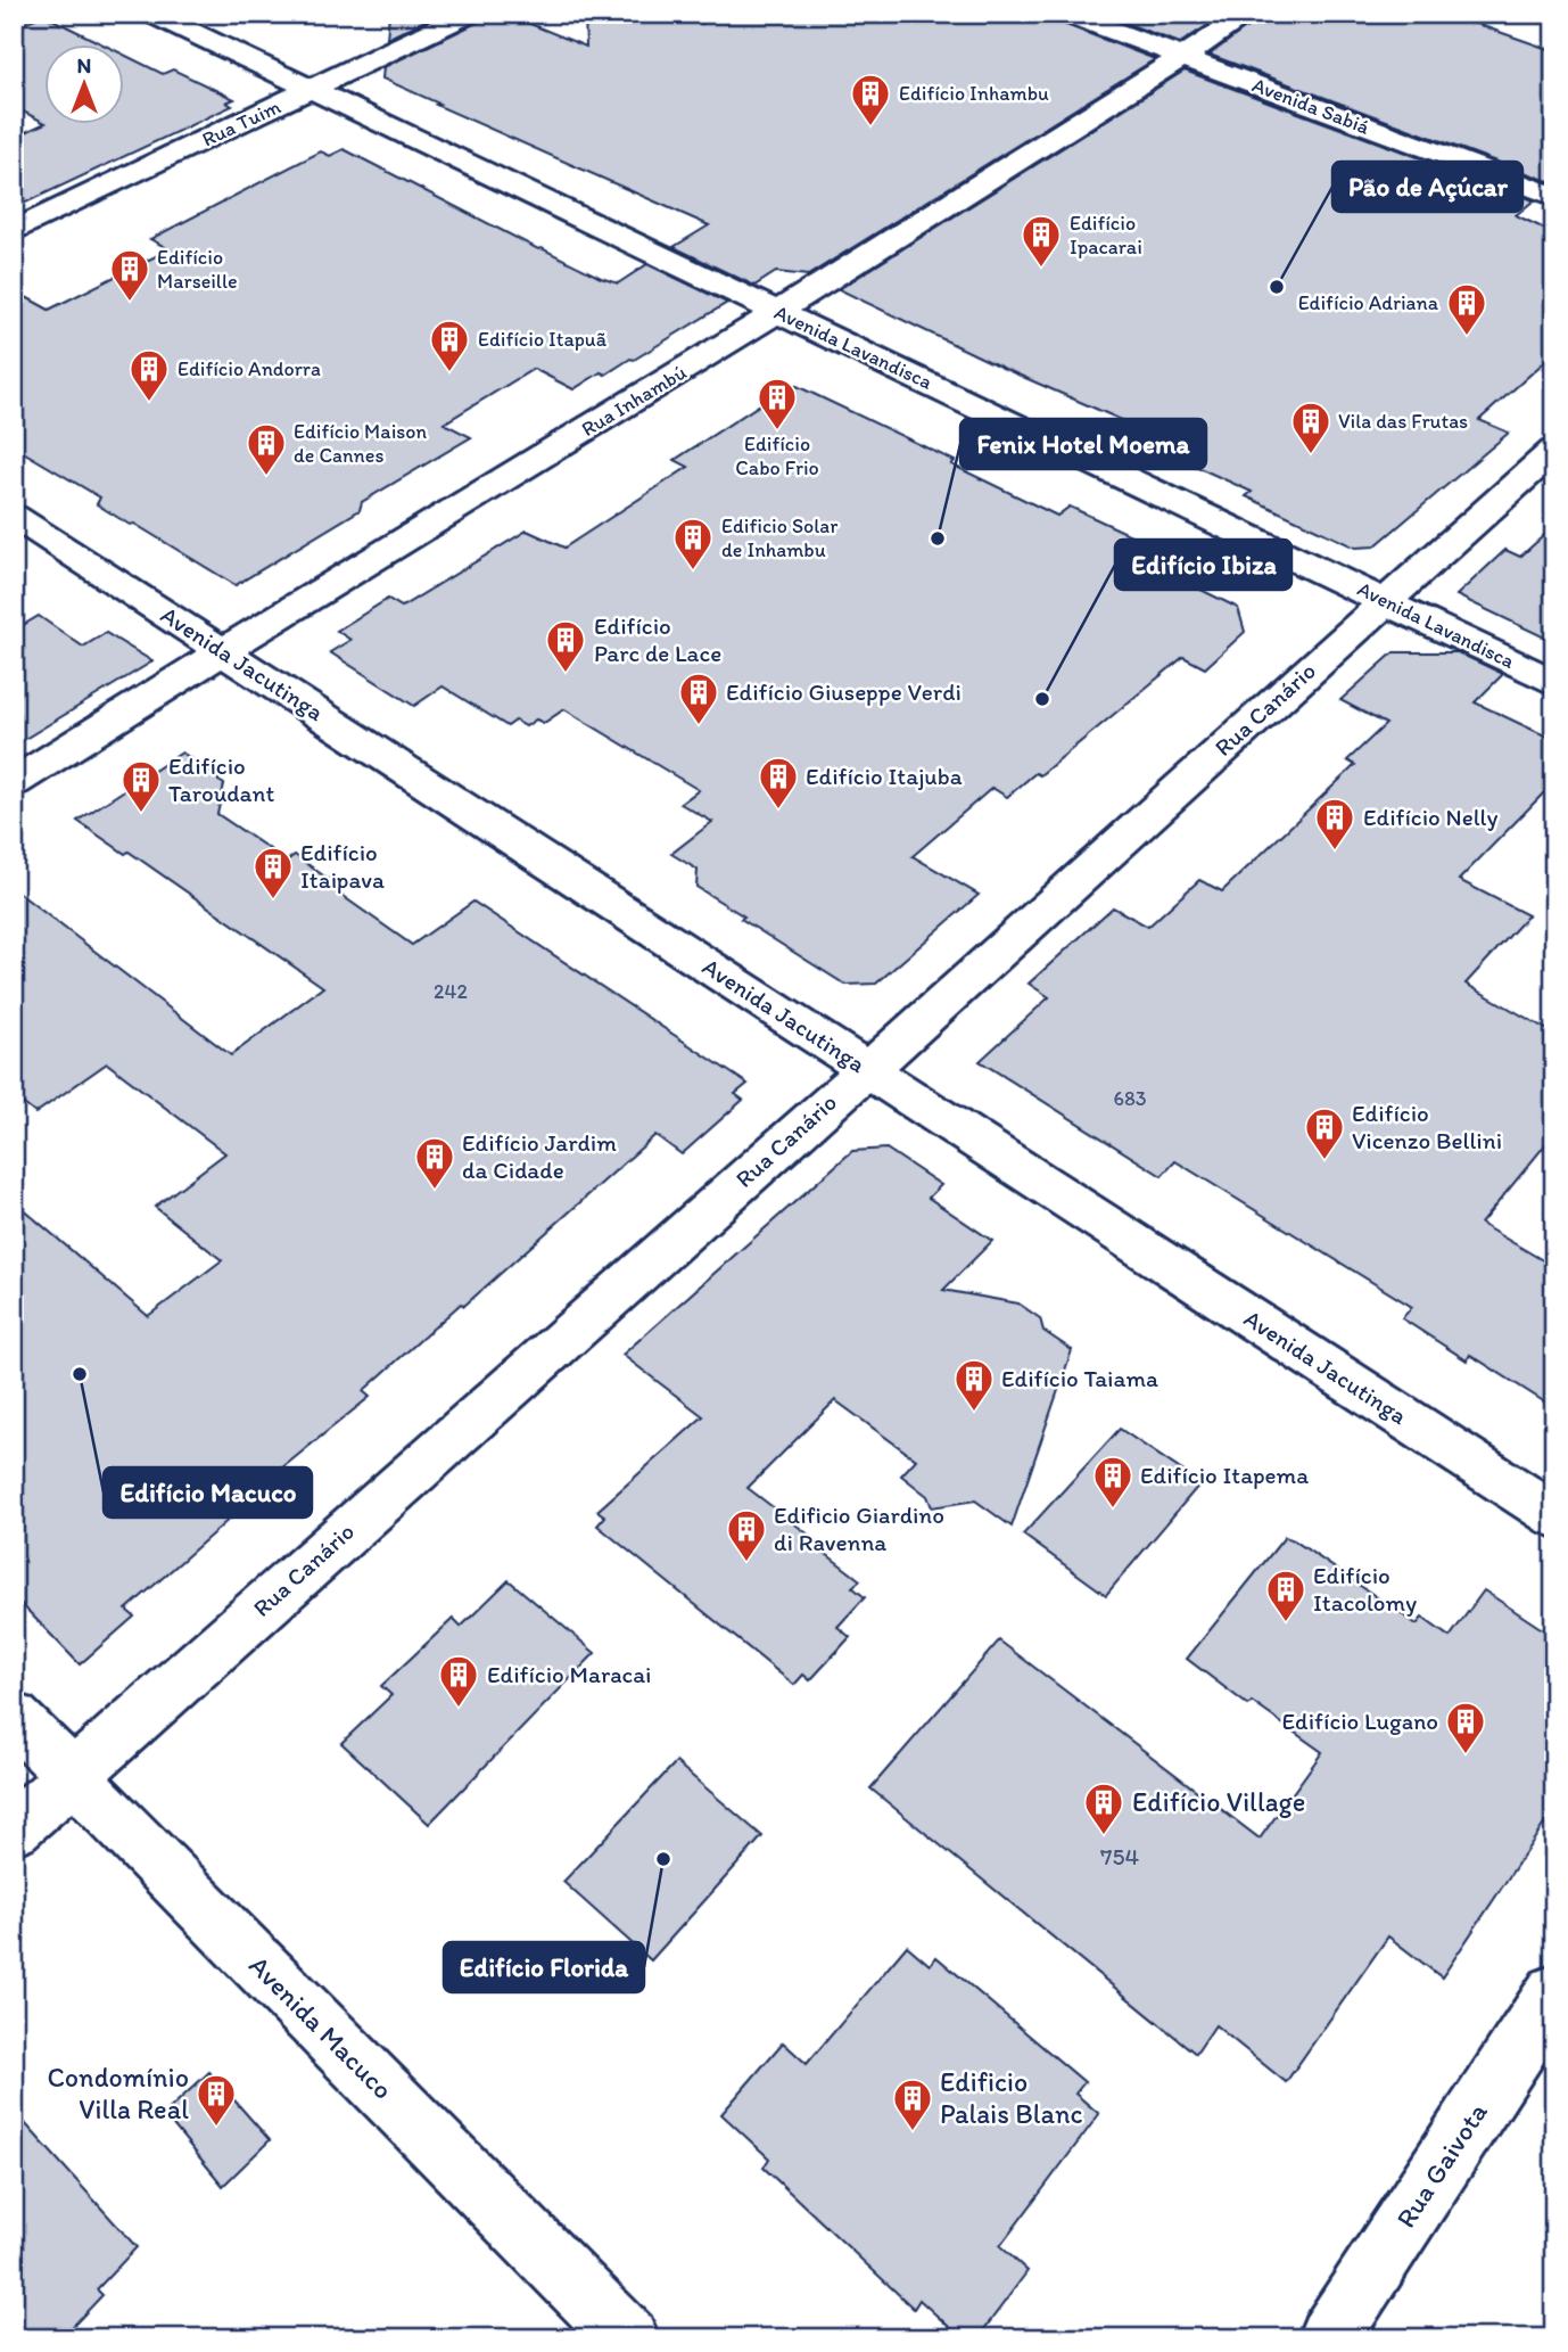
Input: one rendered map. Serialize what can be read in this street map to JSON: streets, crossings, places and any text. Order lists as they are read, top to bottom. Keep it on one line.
{"streets":{"street":["Avenida Sabiá","Rua Tuim","Avenida Lavandisca","Rua Inhambú","Avenida Jacutinga","Rua Canário","Avenida Macuco","Rua Gaivota"]},"crossings":[["Avenida Sabiá","Rua Inhambú"],["Rua Tuim","Avenida Lavandisca"],["Avenida Lavandisca","Rua Inhambú"],["Avenida Lavandisca","Rua Canário"],["Rua Inhambú","Avenida Jacutinga"],["Avenida Jacutinga","Rua Canário"],["Rua Canário","Avenida Macuco"]],"places":{"building":["Edifício Inhambu","Edifício Ipacarai","Edifício Marseille","Edifício Adriana","Edifício Itapuã","Edifício Andorra","Edifício Cabo Frio","Vila das Frutas","Edifício Maison de Cannes","Edificio Solar de Inhambu","Edifício Parc de Lace","Edifício Giuseppe Verdi","Edifício Itajuba","Edifício Taroudant","Edifício Nelly","Edifício Itaipava","Edifício Vicenzo Bellini","Edifício Jardim da Cidade","Edifício Taiama","Edifício Itapema","Edificio Giardino di Ravenna","Edifício Itacolomy","Edifício Maracai","Edifício Lugano","Edifício Village","Condomínio Villa Real","Edificio Palais Blanc"],"other":["Pão de Açúcar","Fenix Hotel Moema","Edifício Ibiza","Edifício Macuco","Edifício Florida"]},"house_numbers":["242","683","754"],"north":"top"}
